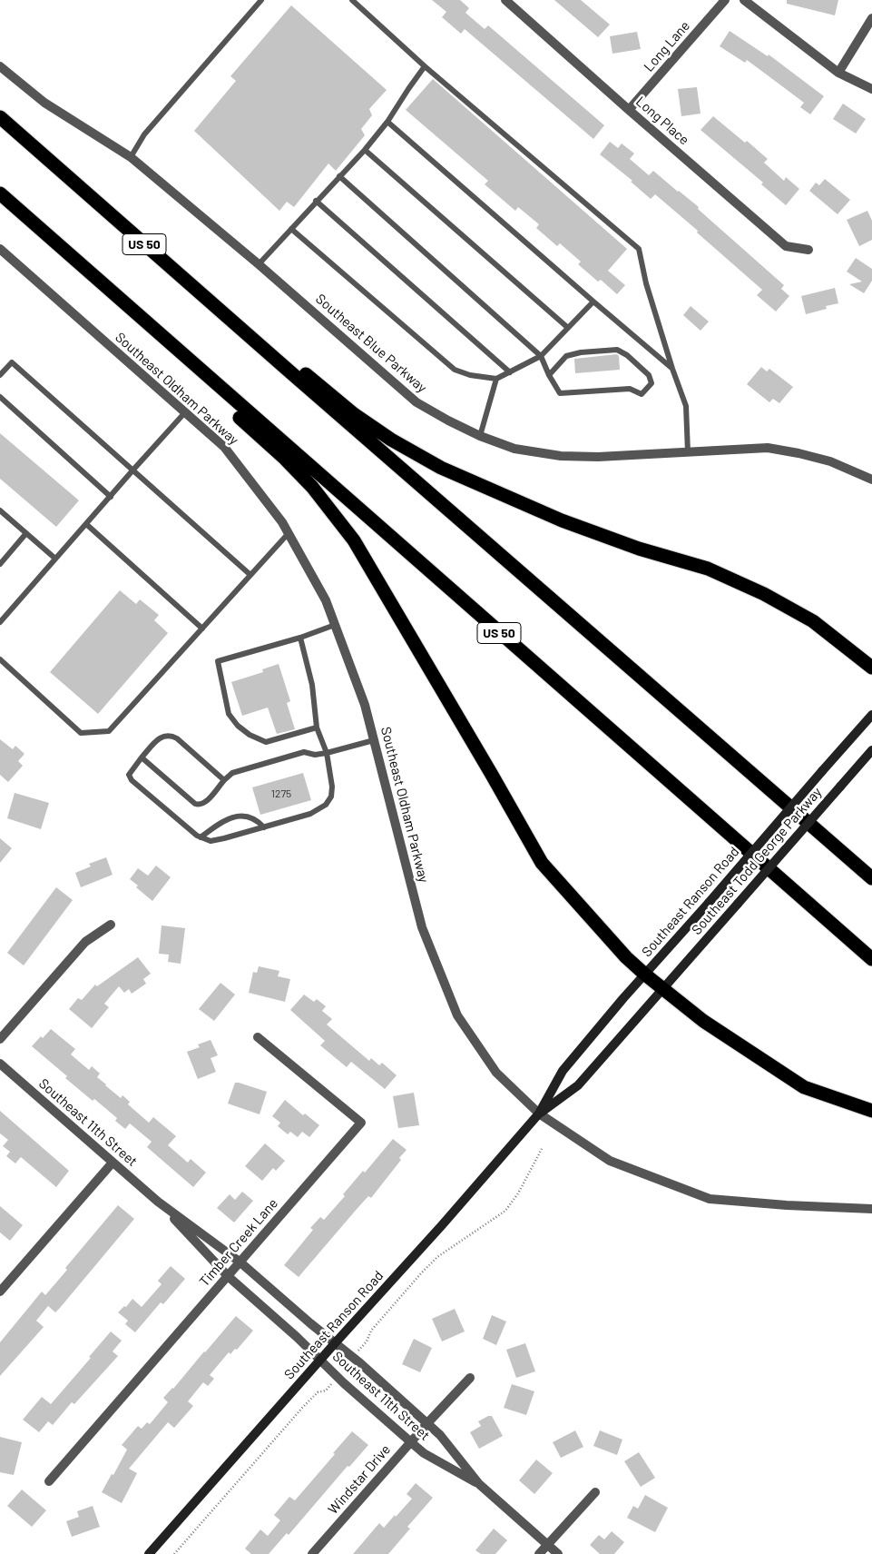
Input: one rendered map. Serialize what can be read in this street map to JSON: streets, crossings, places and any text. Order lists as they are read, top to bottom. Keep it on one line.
{"streets":{"highway":["US 50"],"main road":["Southeast Todd George Parkway","Southeast Ranson Road"],"street":["Long Lane","Long Place","Southeast Blue Parkway","Southeast Oldham Parkway","Southeast 11th Street","Timber Creek Lane","Windstar Drive"]},"crossings":[["Long Lane","Long Place"],["Southeast Oldham Parkway","Southeast Ranson Road"],["Southeast Todd George Parkway","Southeast Ranson Road"],["Southeast Ranson Road","Southeast 11th Street"],["Southeast 11th Street","Timber Creek Lane"],["Southeast 11th Street","Windstar Drive"]],"house_numbers":["1275"]}
